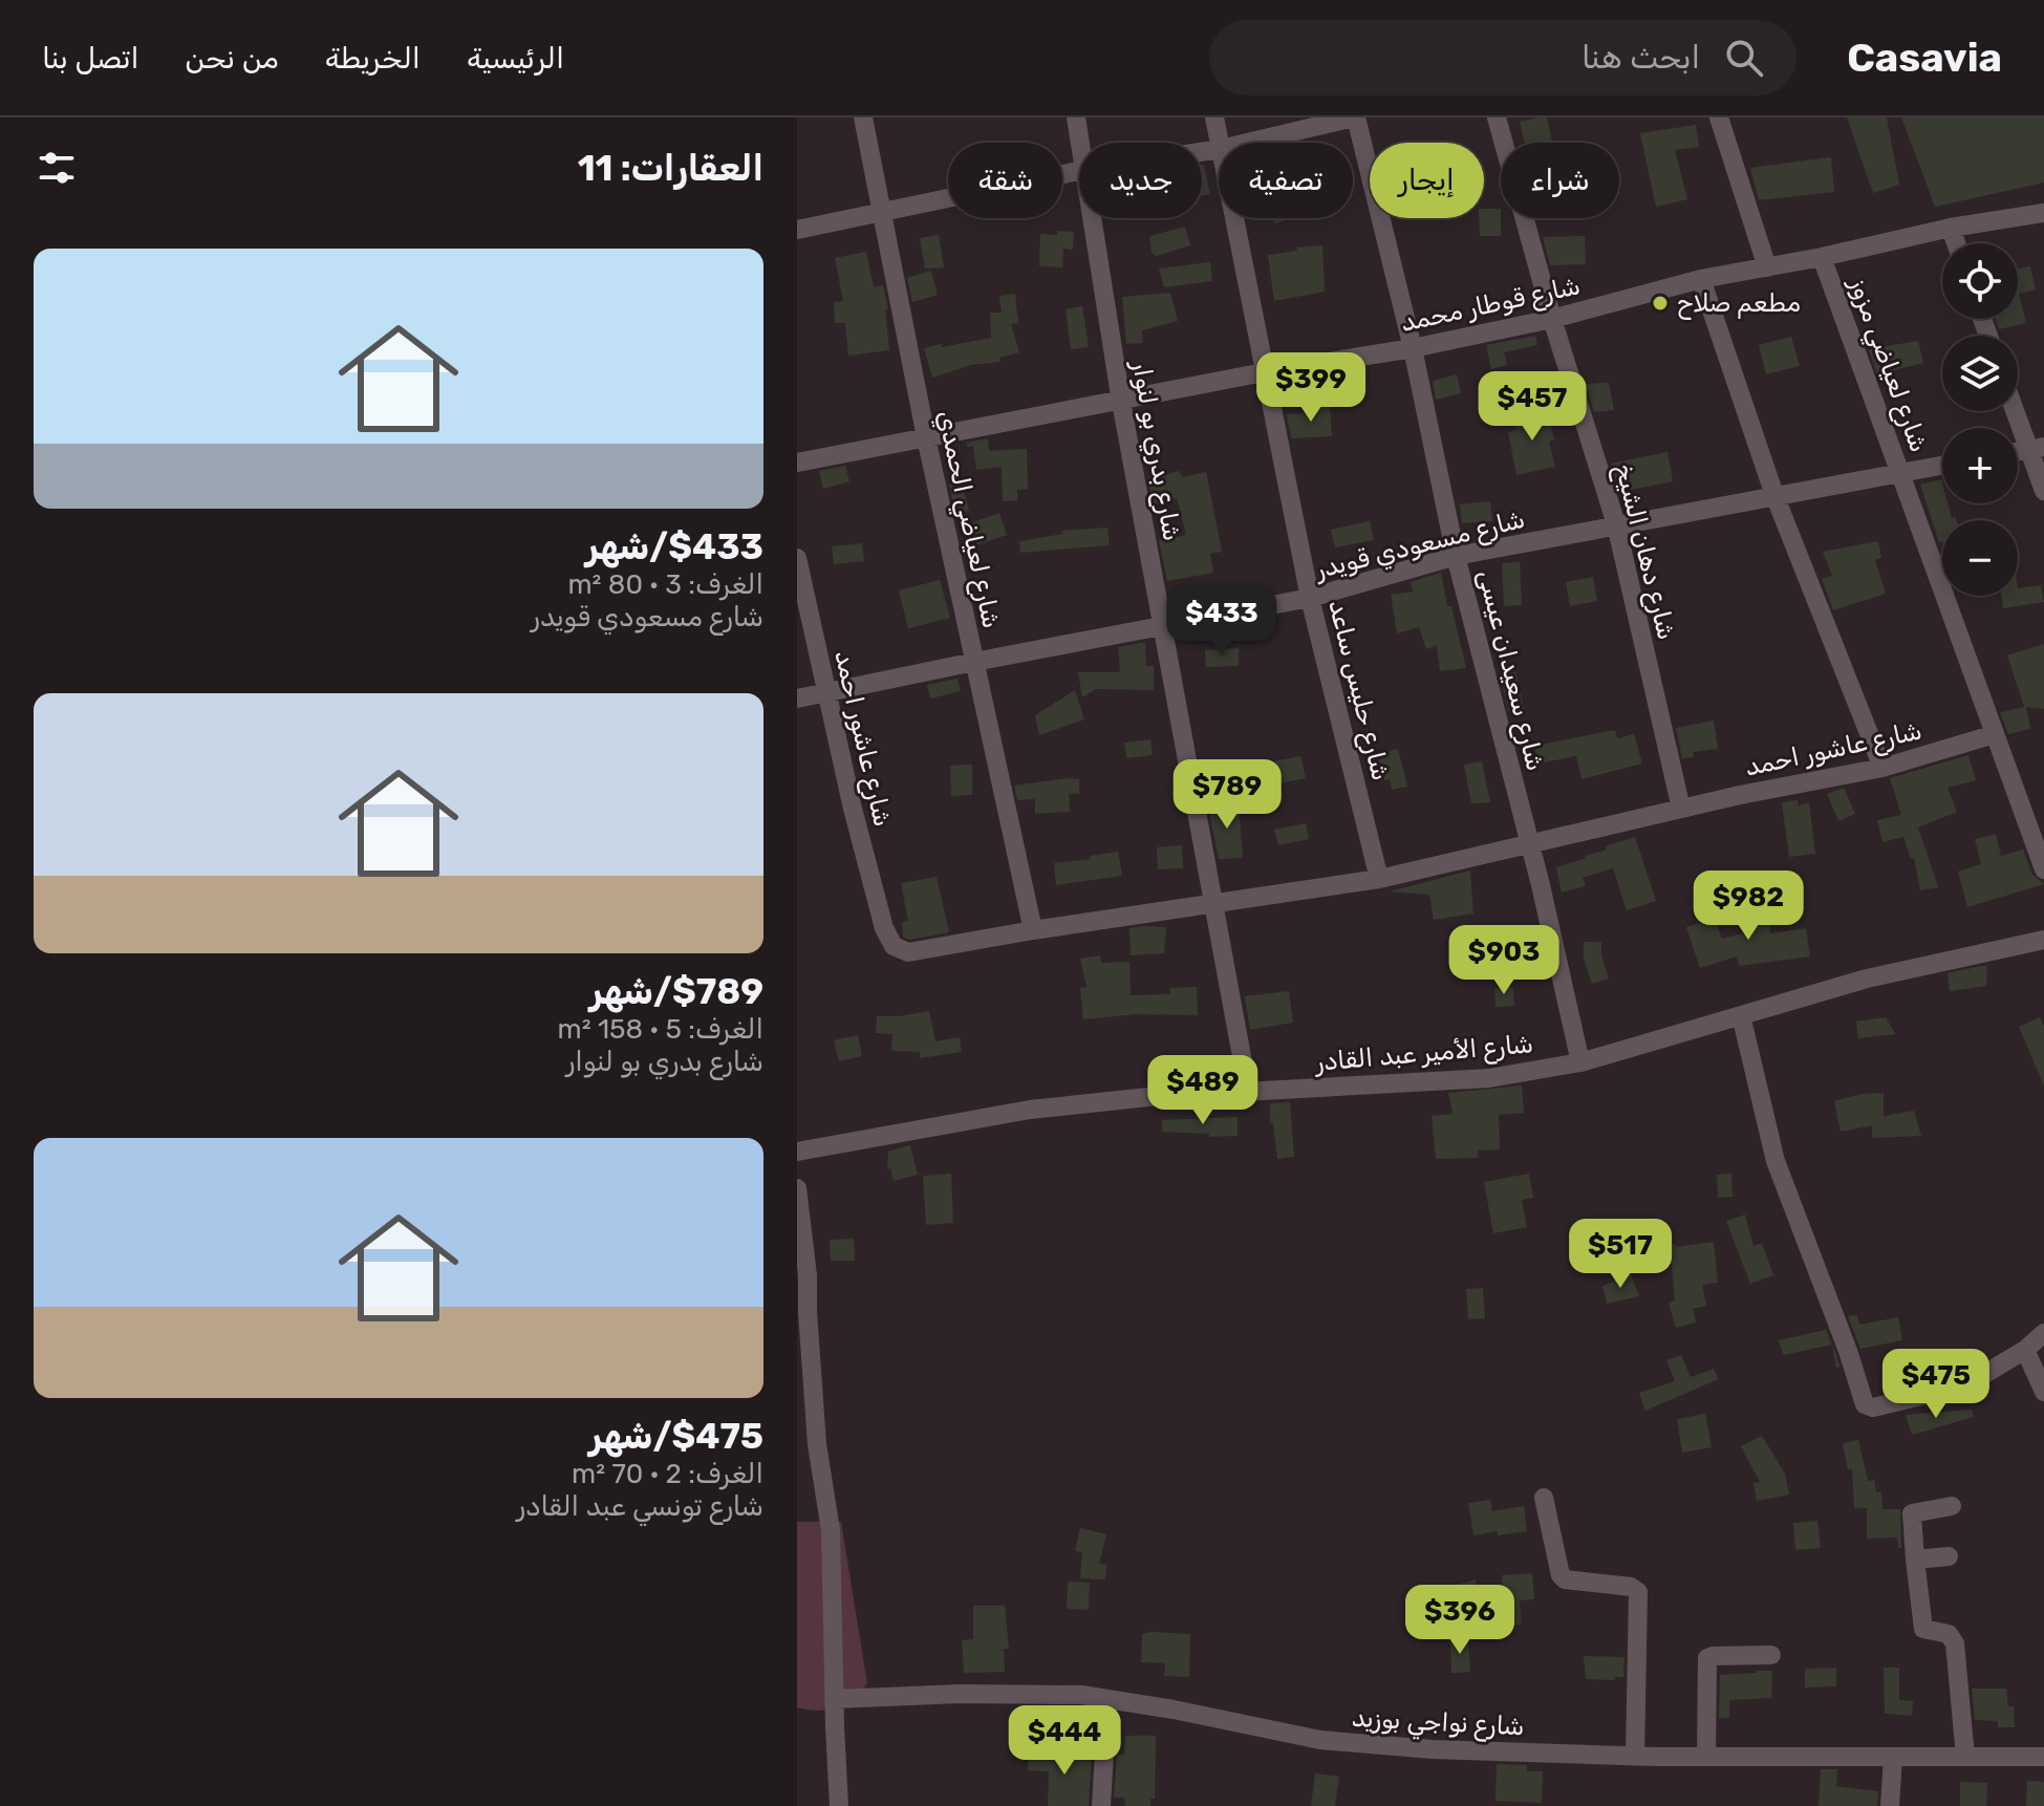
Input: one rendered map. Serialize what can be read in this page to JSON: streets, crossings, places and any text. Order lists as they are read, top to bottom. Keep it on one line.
{"streets":{"street":["شارع قوطار محمد","شارع لعياضي مزوز","شارع بدري بو لنوار","شارع لعياضي الحمدي","شارع مسعودي قويدر","شارع دهان الشيخ","شارع سعيدان عيسى","شارع حليس ساعد","شارع عاشور احمد","شارع الأمير عبد القادر","شارع نواجي بوزيد"]},"crossings":[["شارع قوطار محمد","شارع لعياضي مزوز"],["شارع قوطار محمد","شارع بدري بو لنوار"],["شارع قوطار محمد","شارع لعياضي الحمدي"],["شارع قوطار محمد","شارع دهان الشيخ"],["شارع قوطار محمد","شارع سعيدان عيسى"],["شارع قوطار محمد","شارع حليس ساعد"],["شارع لعياضي مزوز","شارع مسعودي قويدر"],["شارع لعياضي مزوز","شارع عاشور احمد"],["شارع بدري بو لنوار","شارع مسعودي قويدر"],["شارع بدري بو لنوار","شارع عاشور احمد"],["شارع بدري بو لنوار","شارع الأمير عبد القادر"],["شارع لعياضي الحمدي","شارع مسعودي قويدر"],["شارع لعياضي الحمدي","شارع عاشور احمد"],["شارع مسعودي قويدر","شارع دهان الشيخ"],["شارع مسعودي قويدر","شارع سعيدان عيسى"],["شارع مسعودي قويدر","شارع حليس ساعد"],["شارع مسعودي قويدر","شارع عاشور احمد"],["شارع دهان الشيخ","شارع عاشور احمد"],["شارع سعيدان عيسى","شارع عاشور احمد"],["شارع سعيدان عيسى","شارع الأمير عبد القادر"],["شارع حليس ساعد","شارع عاشور احمد"]],"places":["مطعم صلاح"],"page":{"header":"Casavia","search":"ابحث هنا","nav":["الرئيسية","الخريطة","من نحن","اتصل بنا"],"heading":"العقارات: 11","chip":["شراء","إيجار","تصفية","جديد","شقة"],"list":[{"name":"$433/شهر","note":"الغرف: 3 · 80 m² · شارع مسعودي قويدر"},{"name":"$789/شهر","note":"الغرف: 5 · 158 m² · شارع بدري بو لنوار"},{"name":"$475/شهر","note":"الغرف: 2 · 70 m² · شارع تونسي عبد القادر"}],"map_buttons":["+","−"],"price":["$399","$457","$433","$789","$982","$903","$489","$517","$475","$396","$444"]}}
